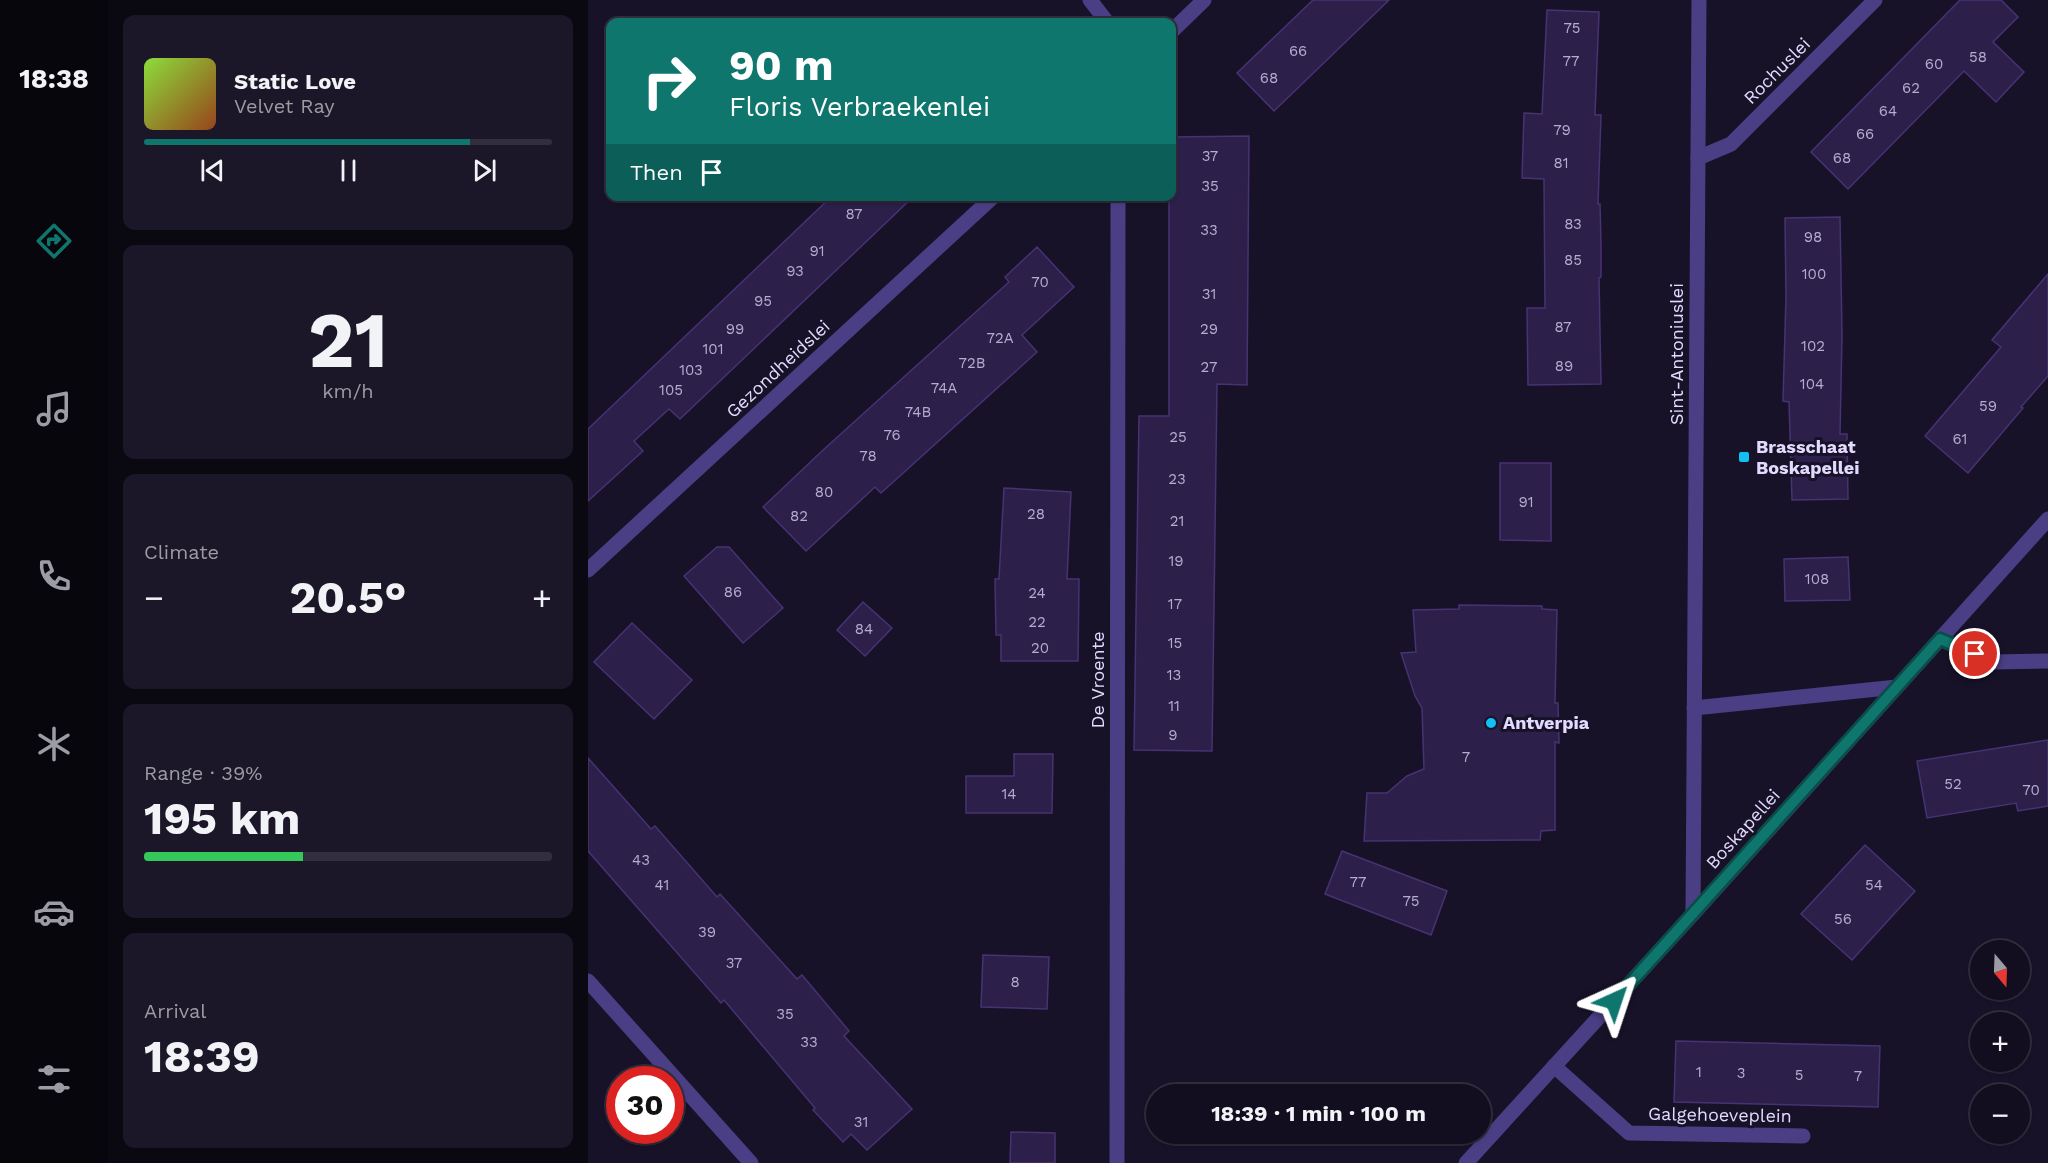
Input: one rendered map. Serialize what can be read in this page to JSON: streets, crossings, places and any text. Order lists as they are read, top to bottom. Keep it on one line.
{"streets":{"street":["Rochuslei","Sint-Antoniuslei","Gezondheidslei","De Vroente","Boskapellei","Galgehoeveplein"]},"crossings":[["Rochuslei","Sint-Antoniuslei"],["Sint-Antoniuslei","Boskapellei"],["Boskapellei","Galgehoeveplein"]],"places":{"transit":["Brasschaat Boskapellei"],"other":["Antverpia"]},"house_numbers":["75","66","58","77","60","68","62","64","79","66","37","68","81","35","87","83","33","98","91","85","93","100","70","31","95","87","99","29","72A","102","101","72B","89","27","103","104","74A","105","59","74B","76","25","61","78","23","80","91","28","82","21","19","108","86","24","17","22","84","15","20","13","11","9","7","52","70","14","43","77","41","54","75","56","39","37","8","35","33","1","3","5","7","31"],"north":"bottom","page":{"tabs":"18:38","turn":["90 m","Floris Verbraekenlei"],"song":["Static Love","Velvet Ray"],"then":"Then","tile":[["21","km/h"],"Climate",["Range · 39%","195 km"],["Arrival","18:39"]],"heat":["−","20.5°","+"],"map_buttons":["+","−"],"limit":"30","trip":"18:39 · 1 min · 100 m"}}
